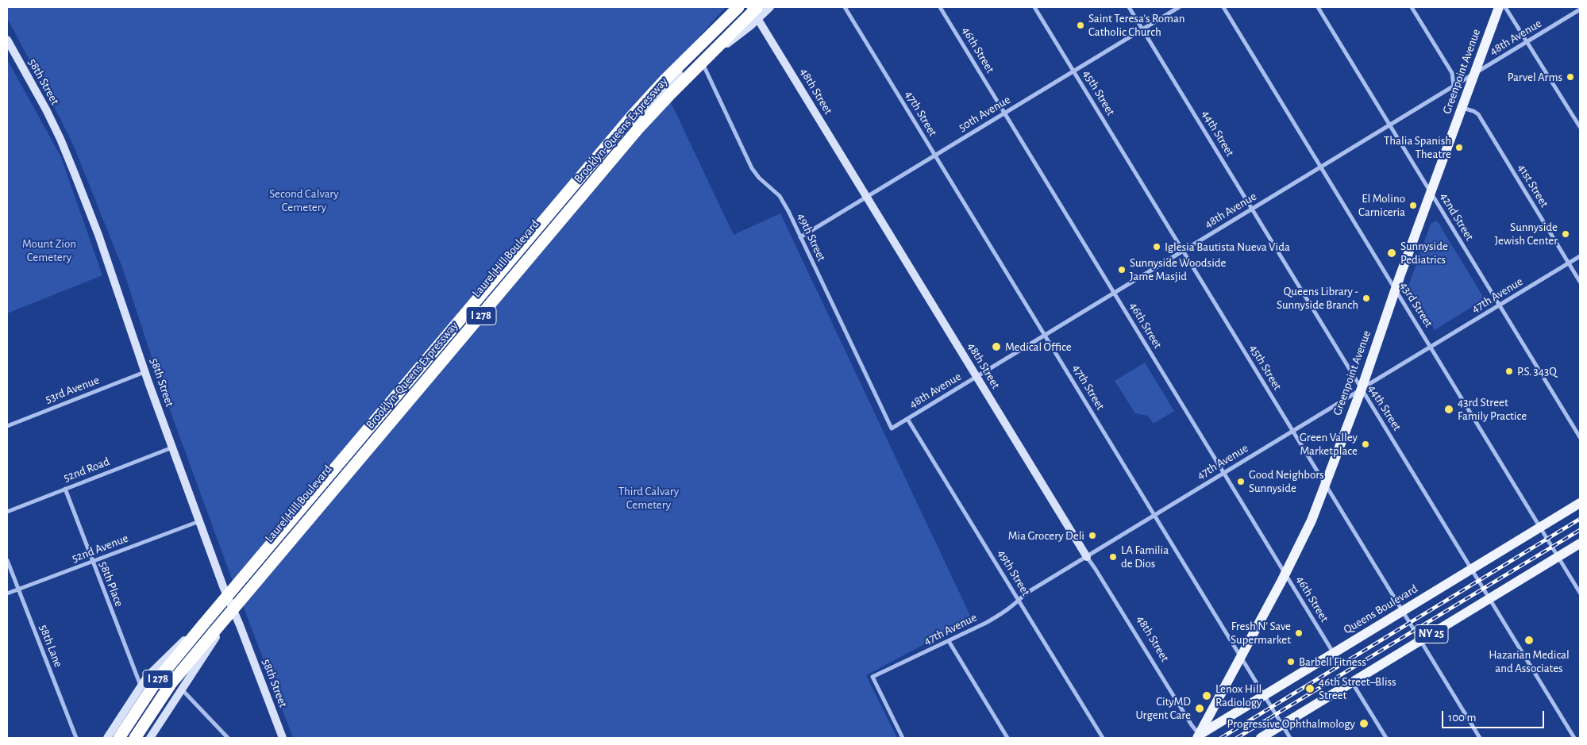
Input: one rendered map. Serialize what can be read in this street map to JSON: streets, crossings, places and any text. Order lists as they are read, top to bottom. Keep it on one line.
{"streets":{"highway":["Brooklyn-Queens Expressway","I 278"],"main road":["Greenpoint Avenue","58th Street","48th Street","Laurel Hill Boulevard","Queens Boulevard","NY 25"],"street":["48th Avenue","46th Street","45th Street","47th Street","50th Avenue","44th Street","41st Street","42nd Street","49th Street","47th Avenue","43rd Street","53rd Avenue","52nd Road","52nd Avenue","58th Place","58th Lane"]},"crossings":[["48th Avenue","46th Street"],["48th Avenue","Greenpoint Avenue"],["48th Avenue","48th Street"],["48th Avenue","45th Street"],["48th Avenue","47th Street"],["48th Avenue","44th Street"],["48th Avenue","42nd Street"],["48th Avenue","49th Street"],["48th Avenue","43rd Street"],["46th Street","Greenpoint Avenue"],["46th Street","50th Avenue"],["46th Street","47th Avenue"],["46th Street","Queens Boulevard"],["Greenpoint Avenue","48th Street"],["Greenpoint Avenue","45th Street"],["Greenpoint Avenue","47th Street"],["Greenpoint Avenue","44th Street"],["Greenpoint Avenue","41st Street"],["Greenpoint Avenue","42nd Street"],["Greenpoint Avenue","47th Avenue"],["Greenpoint Avenue","43rd Street"],["Greenpoint Avenue","Queens Boulevard"],["58th Street","Laurel Hill Boulevard"],["58th Street","53rd Avenue"],["58th Street","52nd Road"],["58th Street","52nd Avenue"],["48th Street","50th Avenue"],["48th Street","Brooklyn-Queens Expressway"],["48th Street","Laurel Hill Boulevard"],["48th Street","47th Avenue"],["48th Street","Queens Boulevard"],["45th Street","50th Avenue"],["45th Street","47th Avenue"],["45th Street","Queens Boulevard"],["45th Street","NY 25"],["47th Street","50th Avenue"],["47th Street","47th Avenue"],["47th Street","Queens Boulevard"],["47th Street","NY 25"],["50th Avenue","44th Street"],["50th Avenue","49th Street"],["Brooklyn-Queens Expressway","Laurel Hill Boulevard"],["44th Street","47th Avenue"],["44th Street","Queens Boulevard"],["44th Street","NY 25"],["41st Street","47th Avenue"],["42nd Street","47th Avenue"],["49th Street","Laurel Hill Boulevard"],["49th Street","47th Avenue"],["Laurel Hill Boulevard","58th Place"],["47th Avenue","43rd Street"],["43rd Street","Queens Boulevard"],["43rd Street","NY 25"],["52nd Road","58th Place"],["52nd Avenue","58th Place"],["52nd Avenue","58th Lane"]],"parks":["Second Calvary Cemetery","Mount Zion Cemetery","Third Calvary Cemetery"],"places":["Saint Teresa's Roman Catholic Church","Parvel Arms","Thalia Spanish Theatre","El Molino Carniceria","Sunnyside Jewish Center","Iglesia Bautista Nueva Vida","Sunnyside Pediatrics","Sunnyside Woodside Jame Masjid","Queens Library - Sunnyside Branch","Medical Office","P.S. 343Q","43rd Street Family Practice","Green Valley Marketplace","Good Neighbors Sunnyside","Mia Grocery Deli","LA Familia de Dios","Fresh N' Save Supermarket","Hazarian Medical and Associates","Barbell Fitness","46th Street–Bliss Street","Lenox Hill Radiology","CityMD Urgent Care","Progressive Ophthalmology"],"scale_bar":"100 m"}
